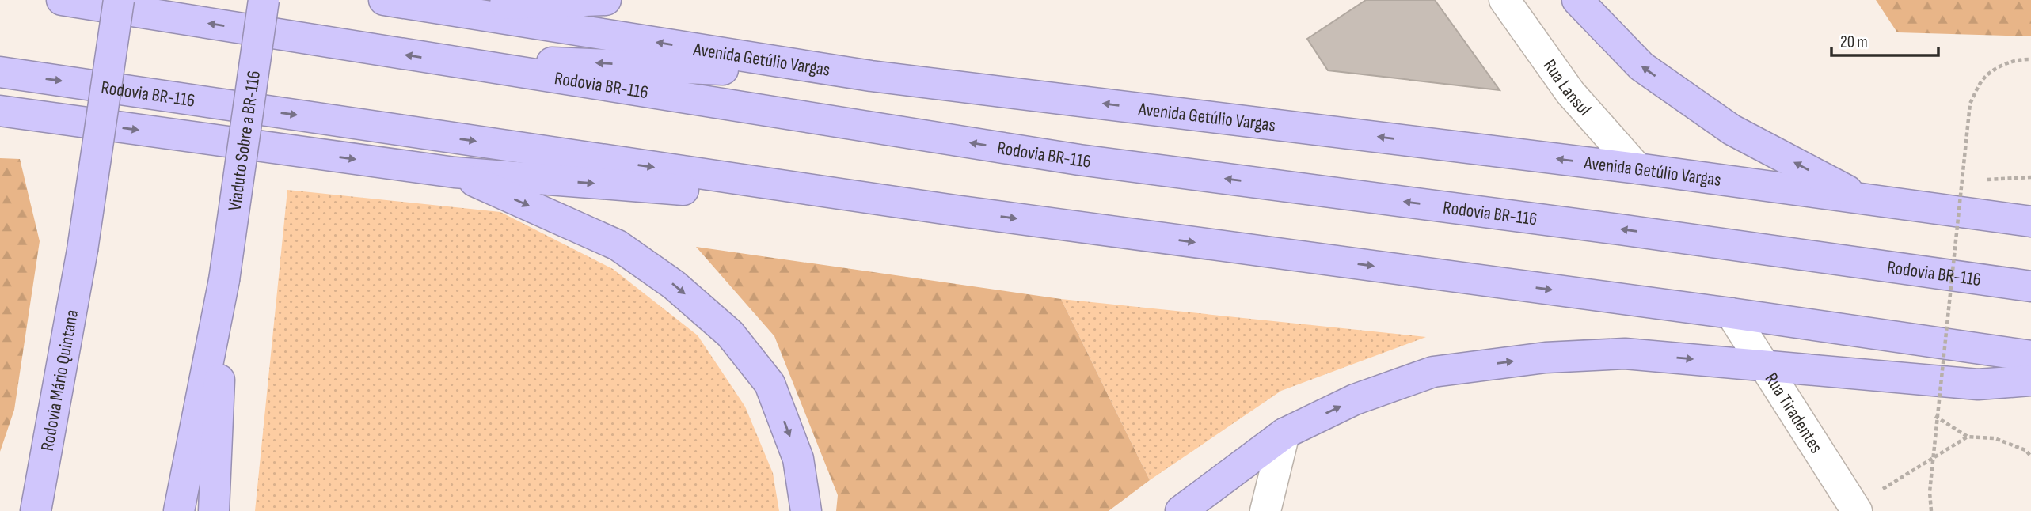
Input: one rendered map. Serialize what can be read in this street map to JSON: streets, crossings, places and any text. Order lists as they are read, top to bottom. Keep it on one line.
{"streets":{"highway":["Avenida Getúlio Vargas","Rodovia BR-116","Viaduto Sobre a BR-116","Rodovia Mário Quintana"],"street":["Rua Lansul","Rua Tiradentes"]},"crossings":[["Avenida Getúlio Vargas","Rua Lansul"],["Rodovia BR-116","Rua Tiradentes"]],"scale_bar":"20 m"}
